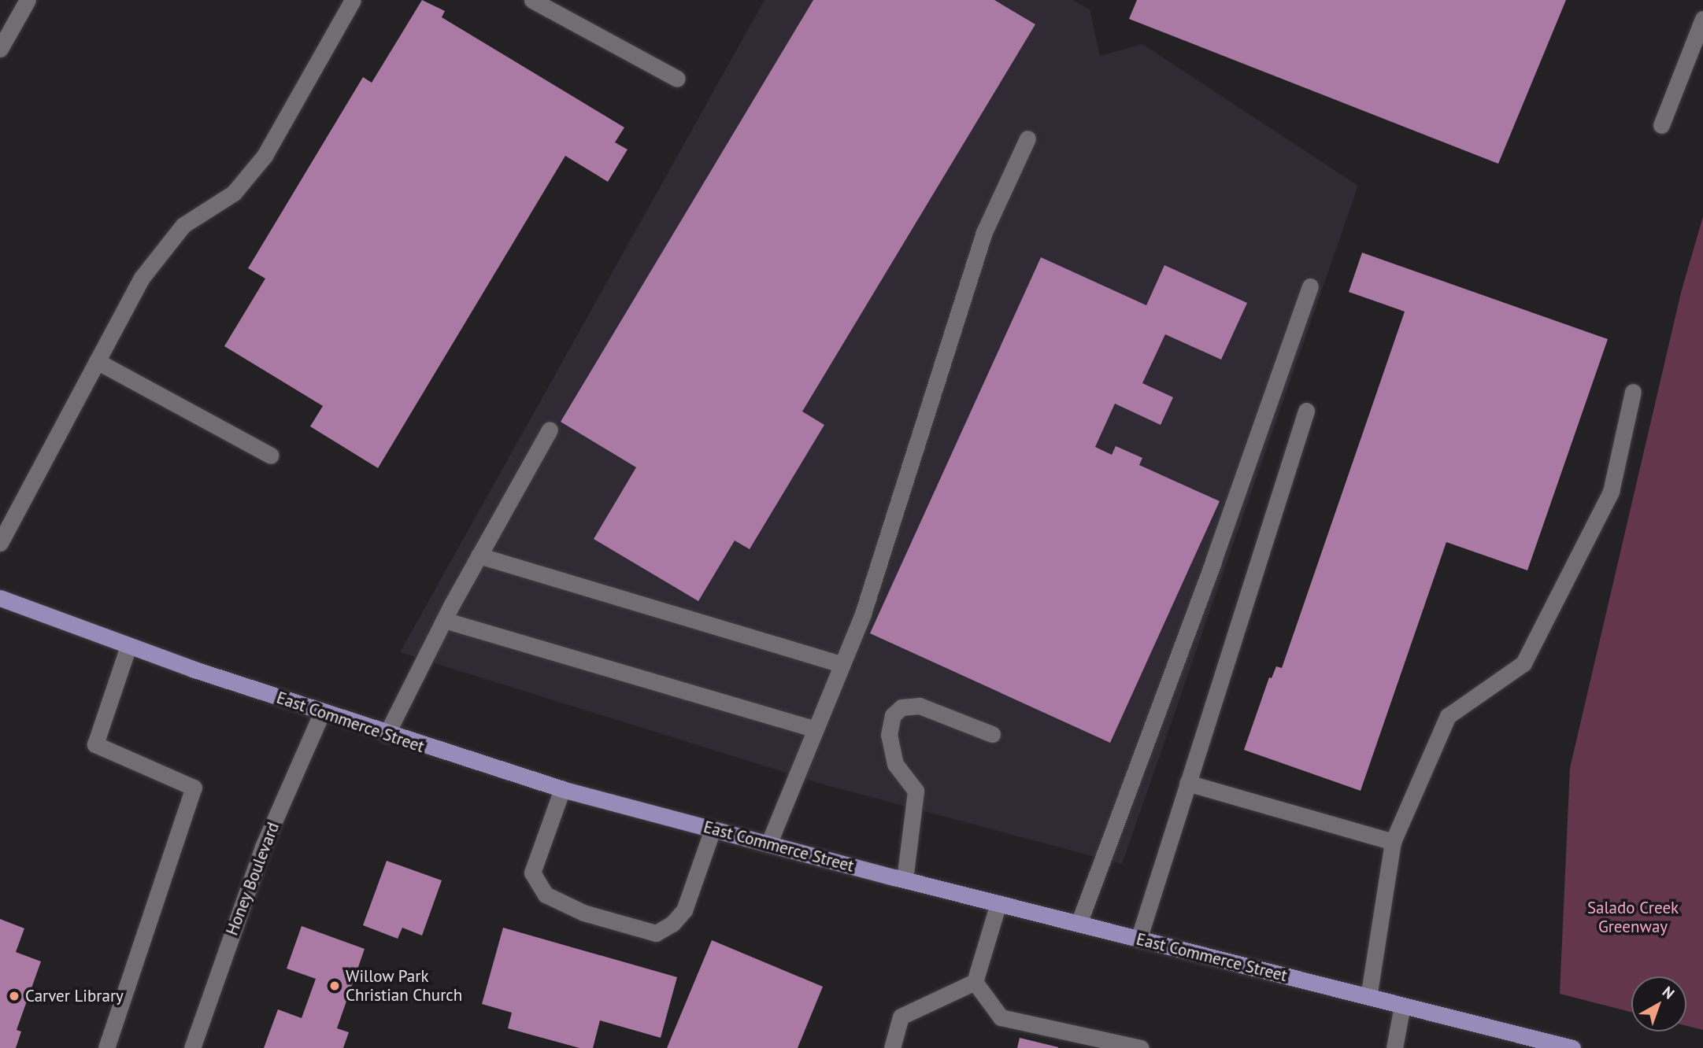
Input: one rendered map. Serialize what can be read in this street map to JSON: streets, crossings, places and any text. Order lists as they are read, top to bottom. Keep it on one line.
{"streets":{"main road":["East Commerce Street"],"street":["Honey Boulevard"]},"crossings":[["East Commerce Street","Honey Boulevard"]],"parks":["Salado Creek Greenway"],"places":["Willow Park Christian Church","Carver Library"],"north":"top right"}
